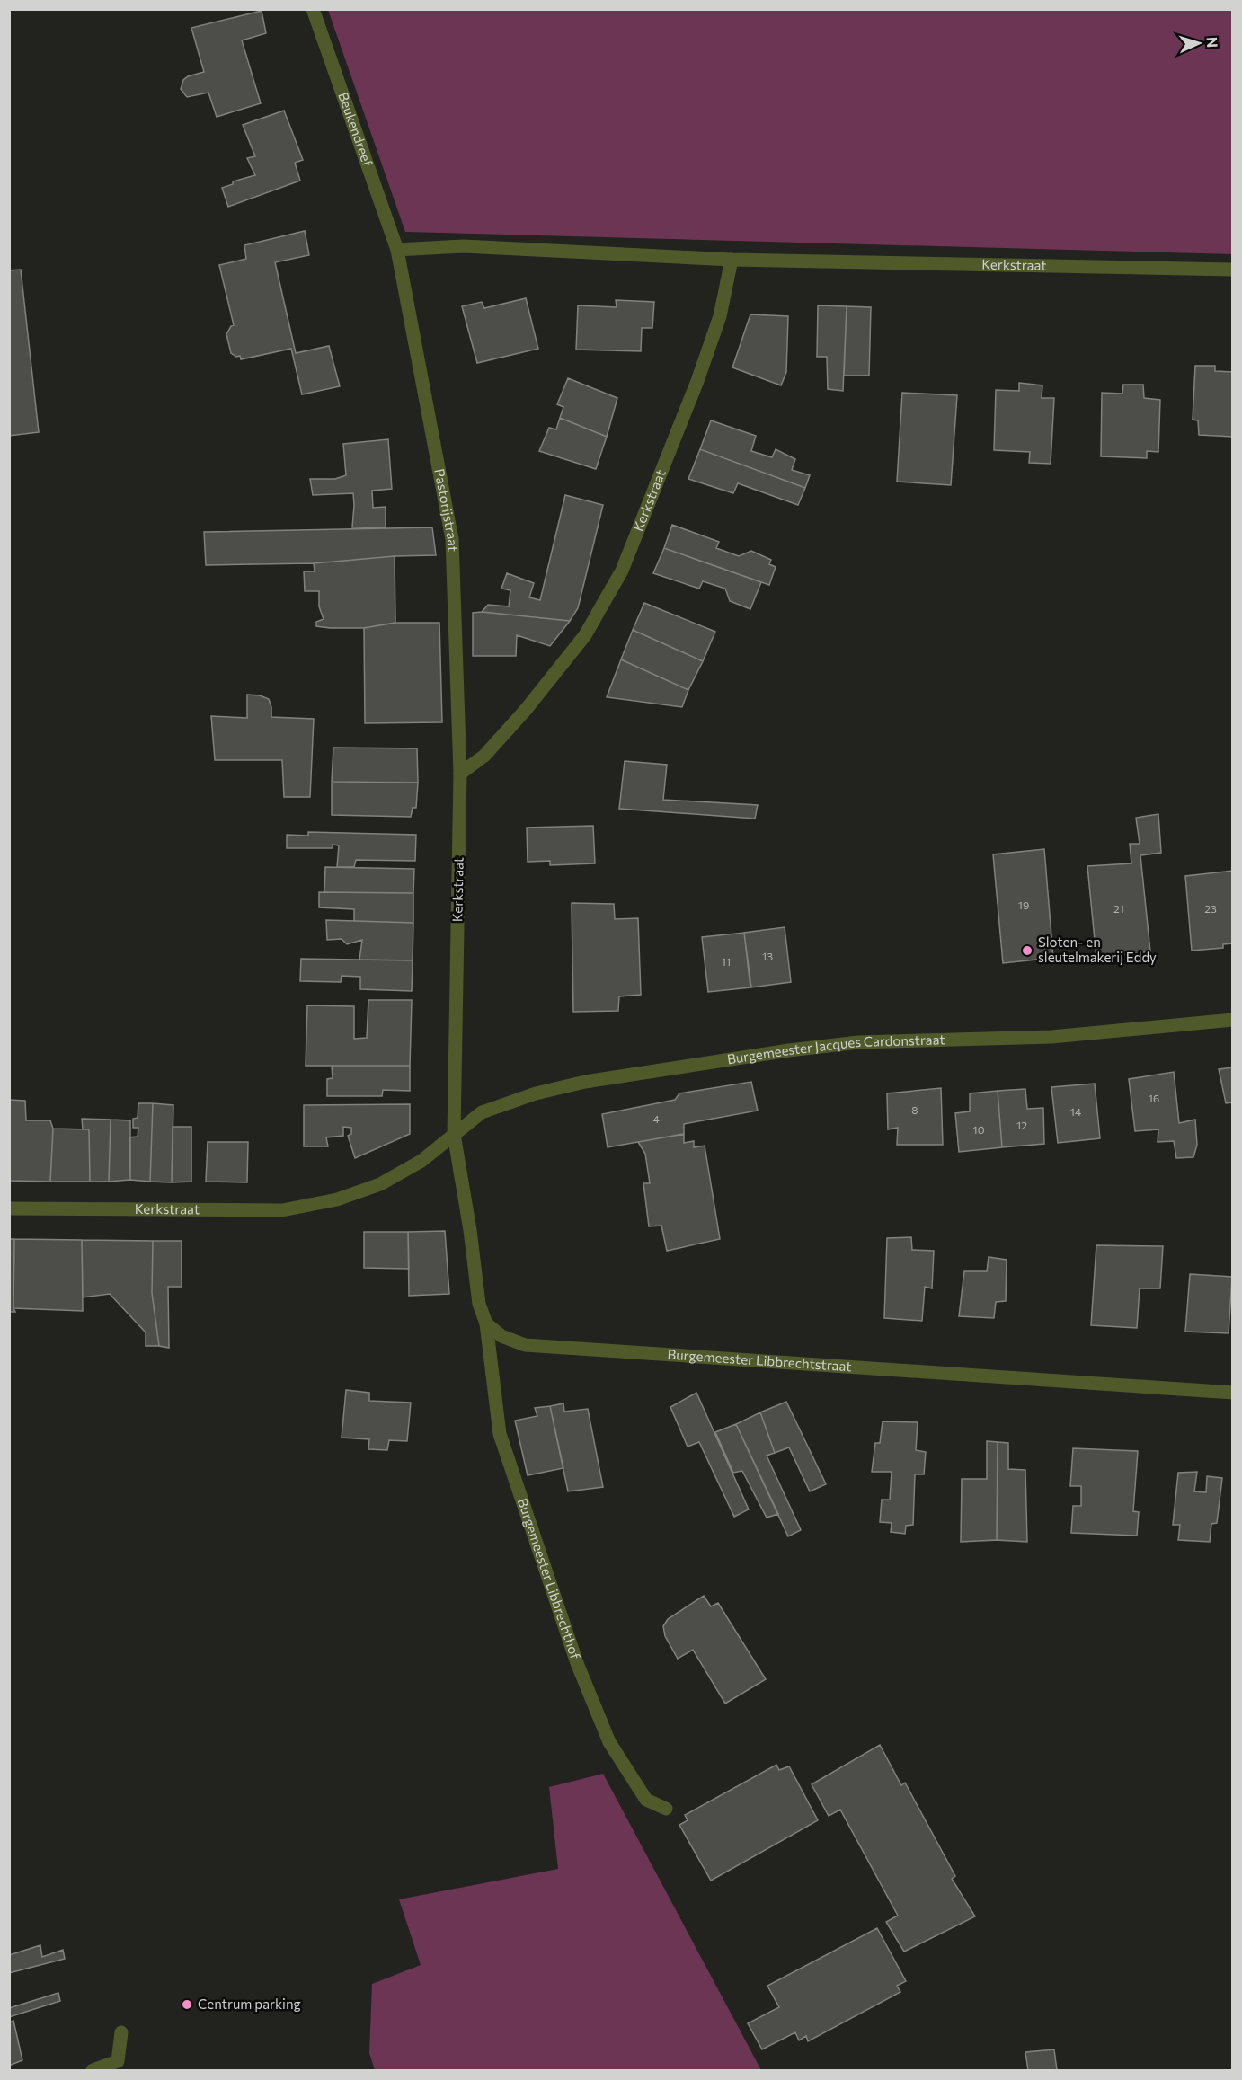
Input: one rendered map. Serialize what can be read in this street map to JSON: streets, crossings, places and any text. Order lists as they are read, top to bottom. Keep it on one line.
{"streets":{"street":["Beukendreef","Kerkstraat","Pastorijstraat","Burgemeester Jacques Cardonstraat","Burgemeester Libbrechtstraat","Burgemeester Libbrechthof"]},"crossings":[["Beukendreef","Kerkstraat"],["Beukendreef","Pastorijstraat"],["Kerkstraat","Pastorijstraat"],["Kerkstraat","Burgemeester Jacques Cardonstraat"],["Burgemeester Libbrechtstraat","Burgemeester Libbrechthof"]],"places":["Sloten- en sleutelmakerij Eddy","Centrum parking"],"house_numbers":["19","21","23","13","11","16","8","14","4","12","10"],"north":"right"}
